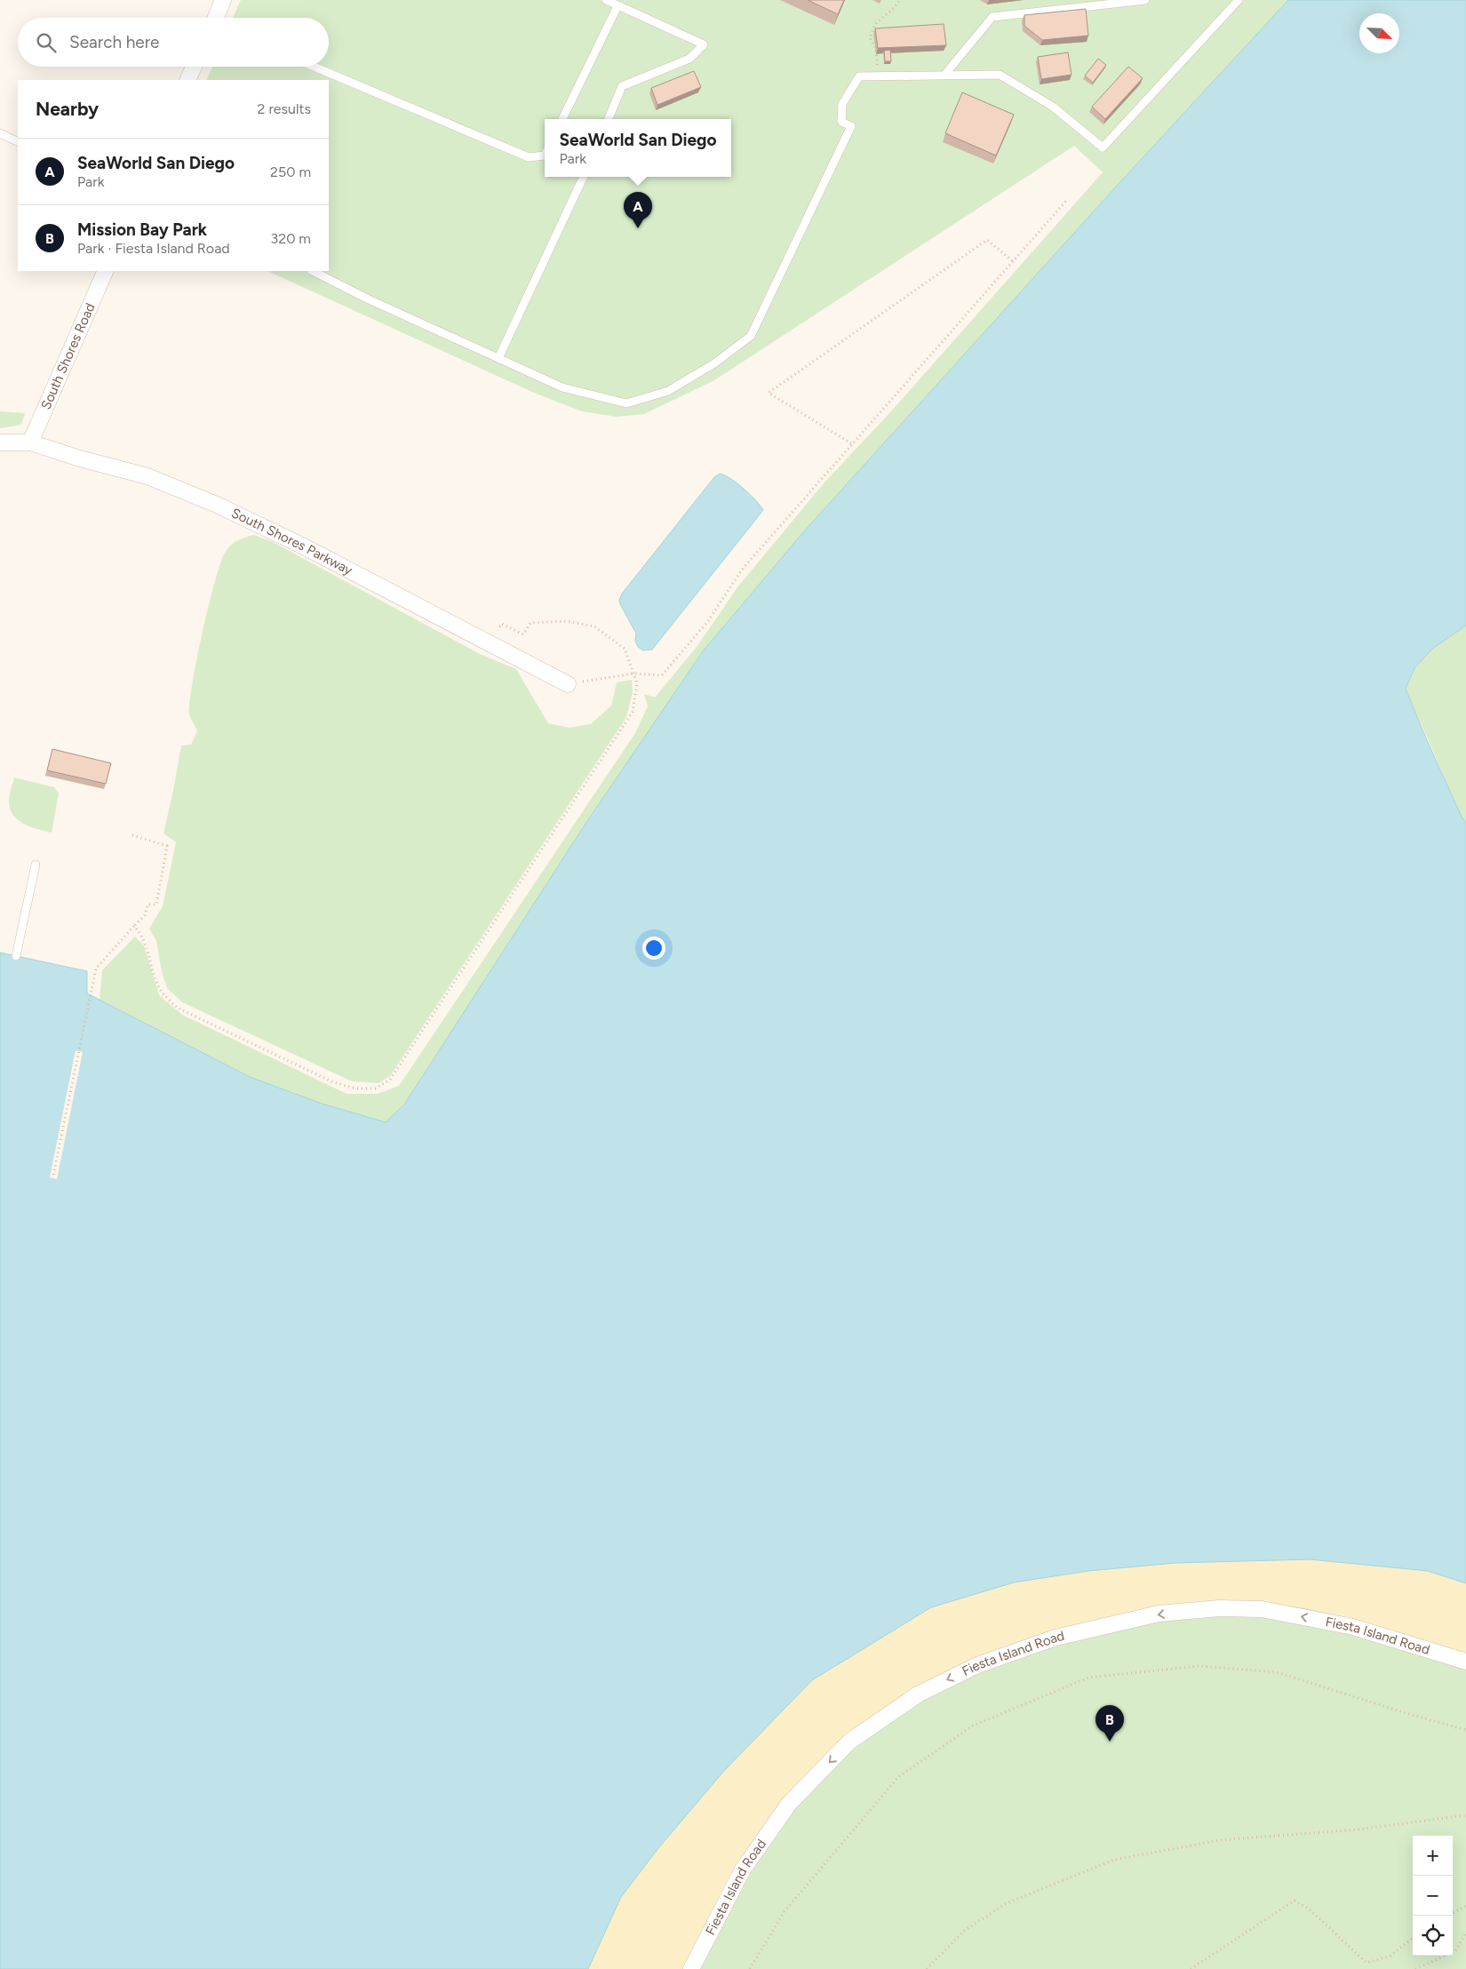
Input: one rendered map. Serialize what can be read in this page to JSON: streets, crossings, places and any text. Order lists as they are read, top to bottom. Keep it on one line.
{"streets":{"street":["South Shores Road","South Shores Parkway","Fiesta Island Road"]},"crossings":[["South Shores Road","South Shores Parkway"]],"one_way":["Fiesta Island Road"],"north":"bottom right","page":{"search":"Search here","heading":["Nearby","2 results"],"popup":["SeaWorld San Diego","Park"],"list":[{"mark":"A","name":"SeaWorld San Diego","note":"Park","value":"250 m"},{"mark":"B","name":"Mission Bay Park","note":"Park · Fiesta Island Road","value":"320 m"}],"pins":["A","B"],"map_buttons":["+","−"]}}
